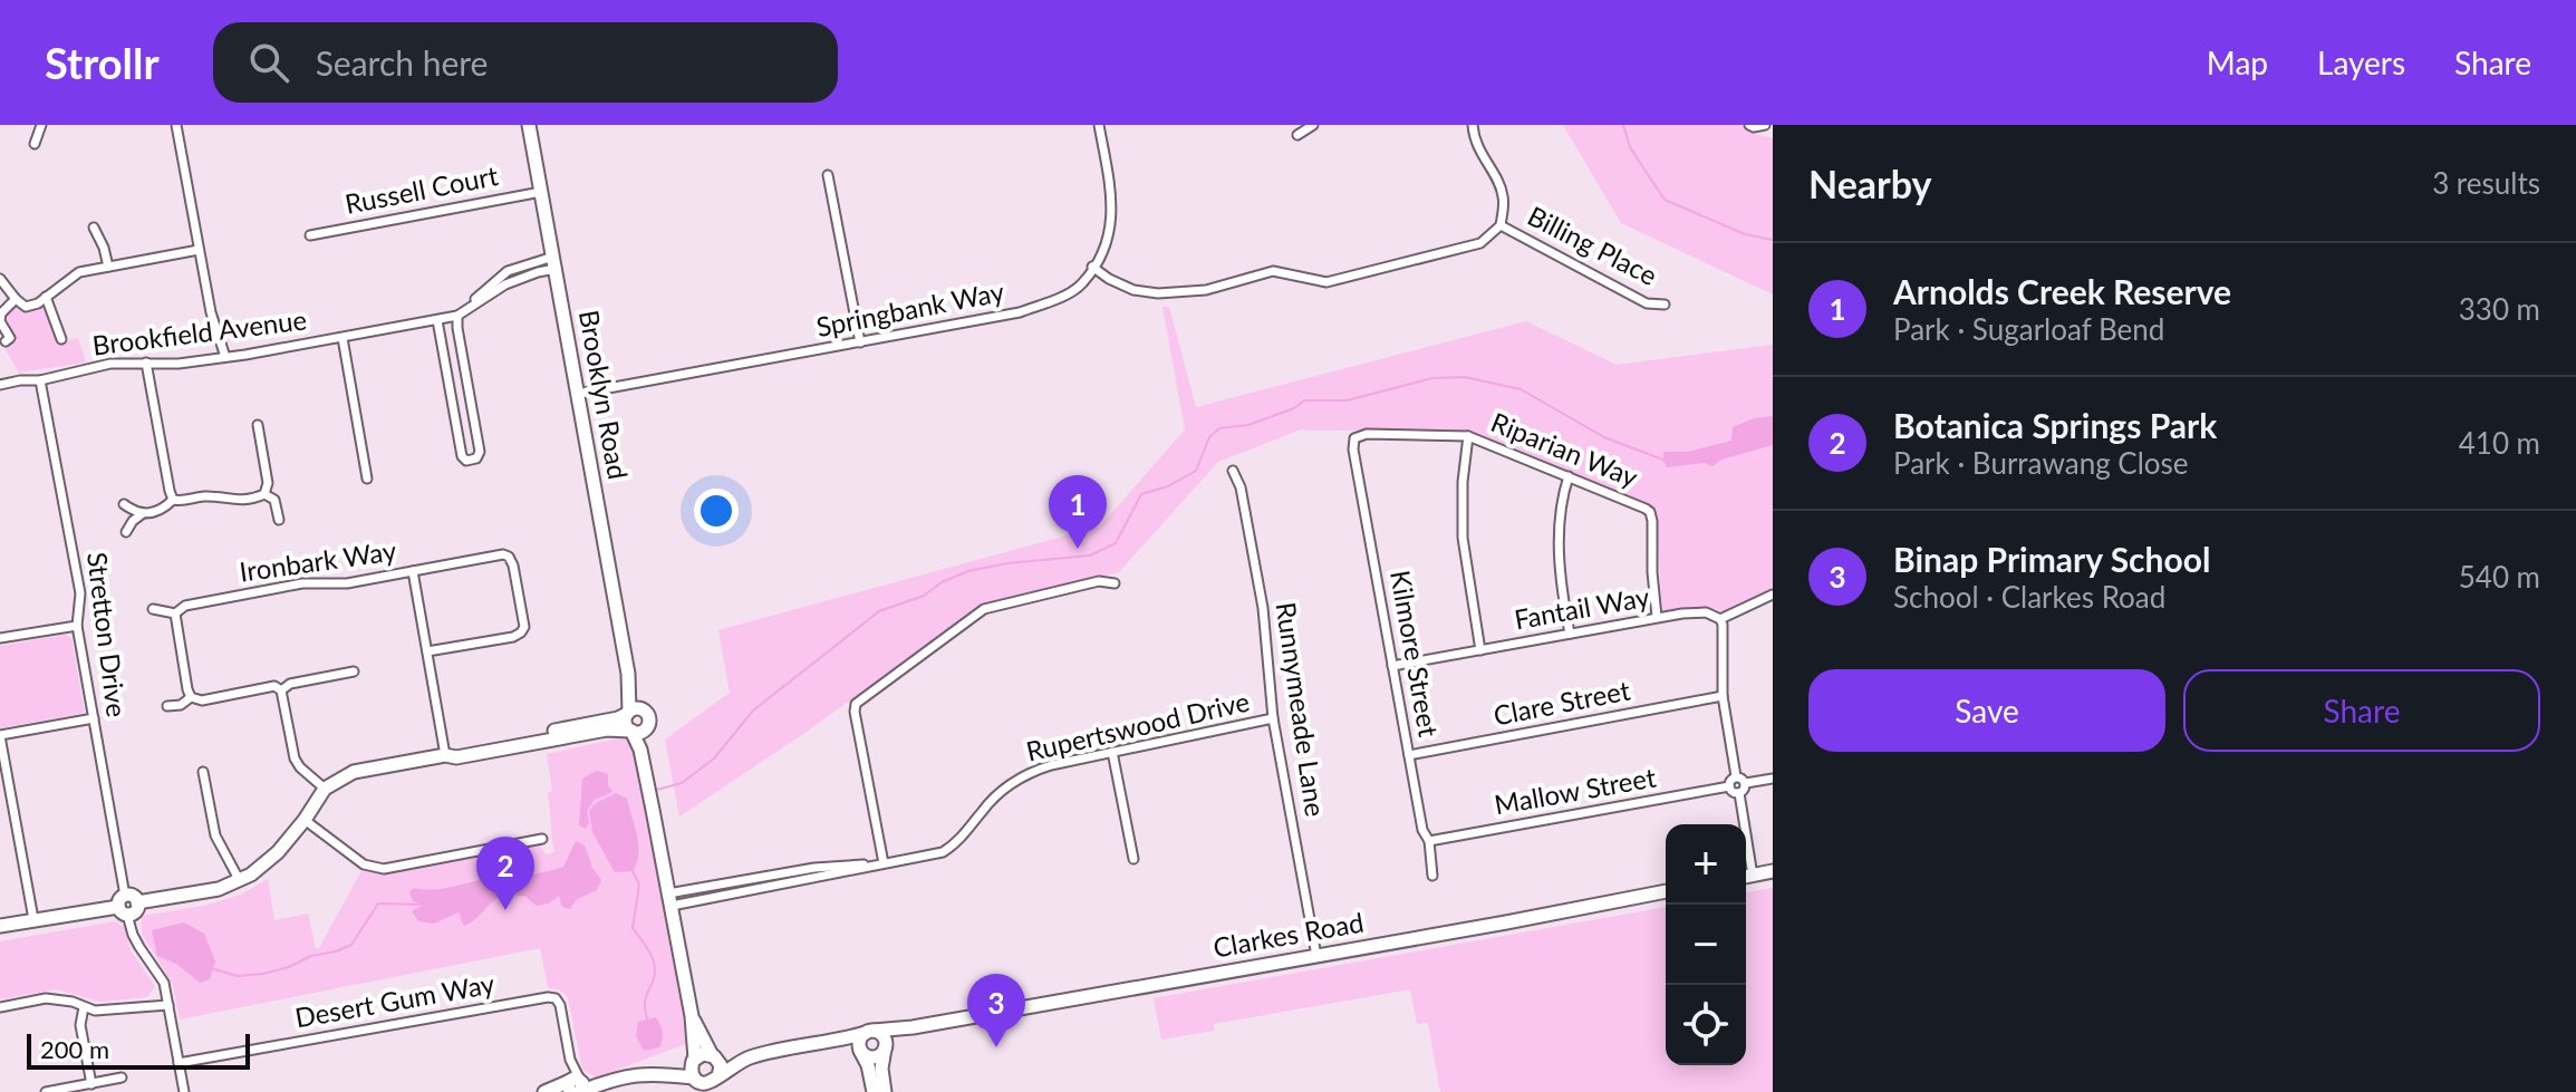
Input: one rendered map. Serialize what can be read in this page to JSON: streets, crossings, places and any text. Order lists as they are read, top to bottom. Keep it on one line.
{"streets":{"street":["Russell Court","Billing Place","Springbank Way","Brookfield Avenue","Brooklyn Road","Riparian Way","Ironbark Way","Fantail Way","Stretton Drive","Kilmore Street","Clare Street","Runnymeade Lane","Rupertswood Drive","Mallow Street","Clarkes Road","Desert Gum Way"]},"crossings":[["Russell Court","Brooklyn Road"],["Springbank Way","Brooklyn Road"],["Brookfield Avenue","Brooklyn Road"],["Brookfield Avenue","Stretton Drive"],["Brooklyn Road","Rupertswood Drive"],["Brooklyn Road","Clarkes Road"],["Riparian Way","Fantail Way"],["Riparian Way","Kilmore Street"],["Fantail Way","Kilmore Street"],["Stretton Drive","Desert Gum Way"],["Kilmore Street","Clare Street"],["Kilmore Street","Mallow Street"],["Runnymeade Lane","Rupertswood Drive"],["Runnymeade Lane","Clarkes Road"]],"scale_bar":"200 m","page":{"header":"Strollr","search":"Search here","nav":["Map","Layers","Share"],"heading":["Nearby","3 results"],"list":[{"mark":"1","name":"Arnolds Creek Reserve","note":"Park · Sugarloaf Bend","value":"330 m"},{"mark":"2","name":"Botanica Springs Park","note":"Park · Burrawang Close","value":"410 m"},{"mark":"3","name":"Binap Primary School","note":"School · Clarkes Road","value":"540 m"}],"pins":["1","2","3"],"buttons":["Save","Share"],"map_buttons":["+","−"],"scale":"200 m"}}
